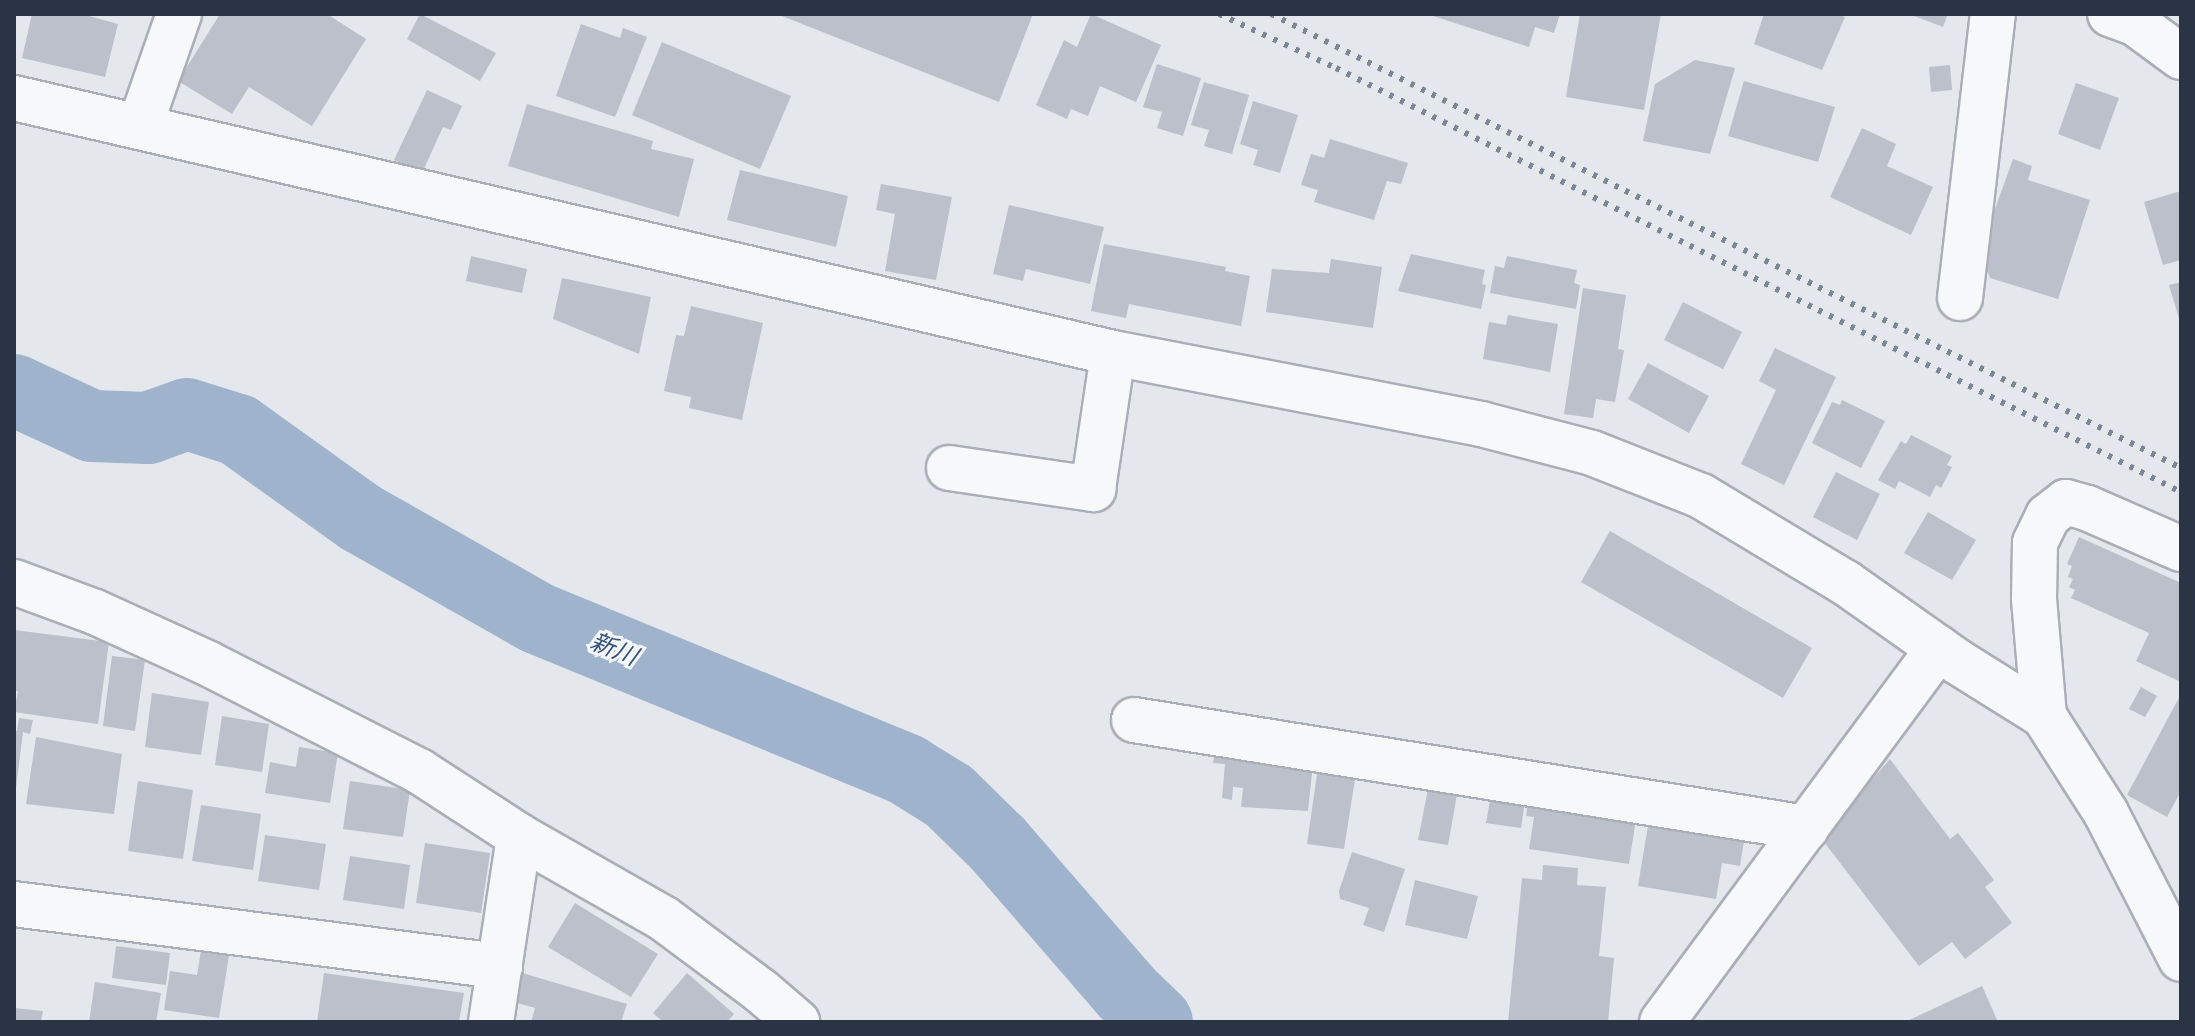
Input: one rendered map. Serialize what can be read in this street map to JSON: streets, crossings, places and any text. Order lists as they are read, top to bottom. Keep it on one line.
{"water":["新川"]}
